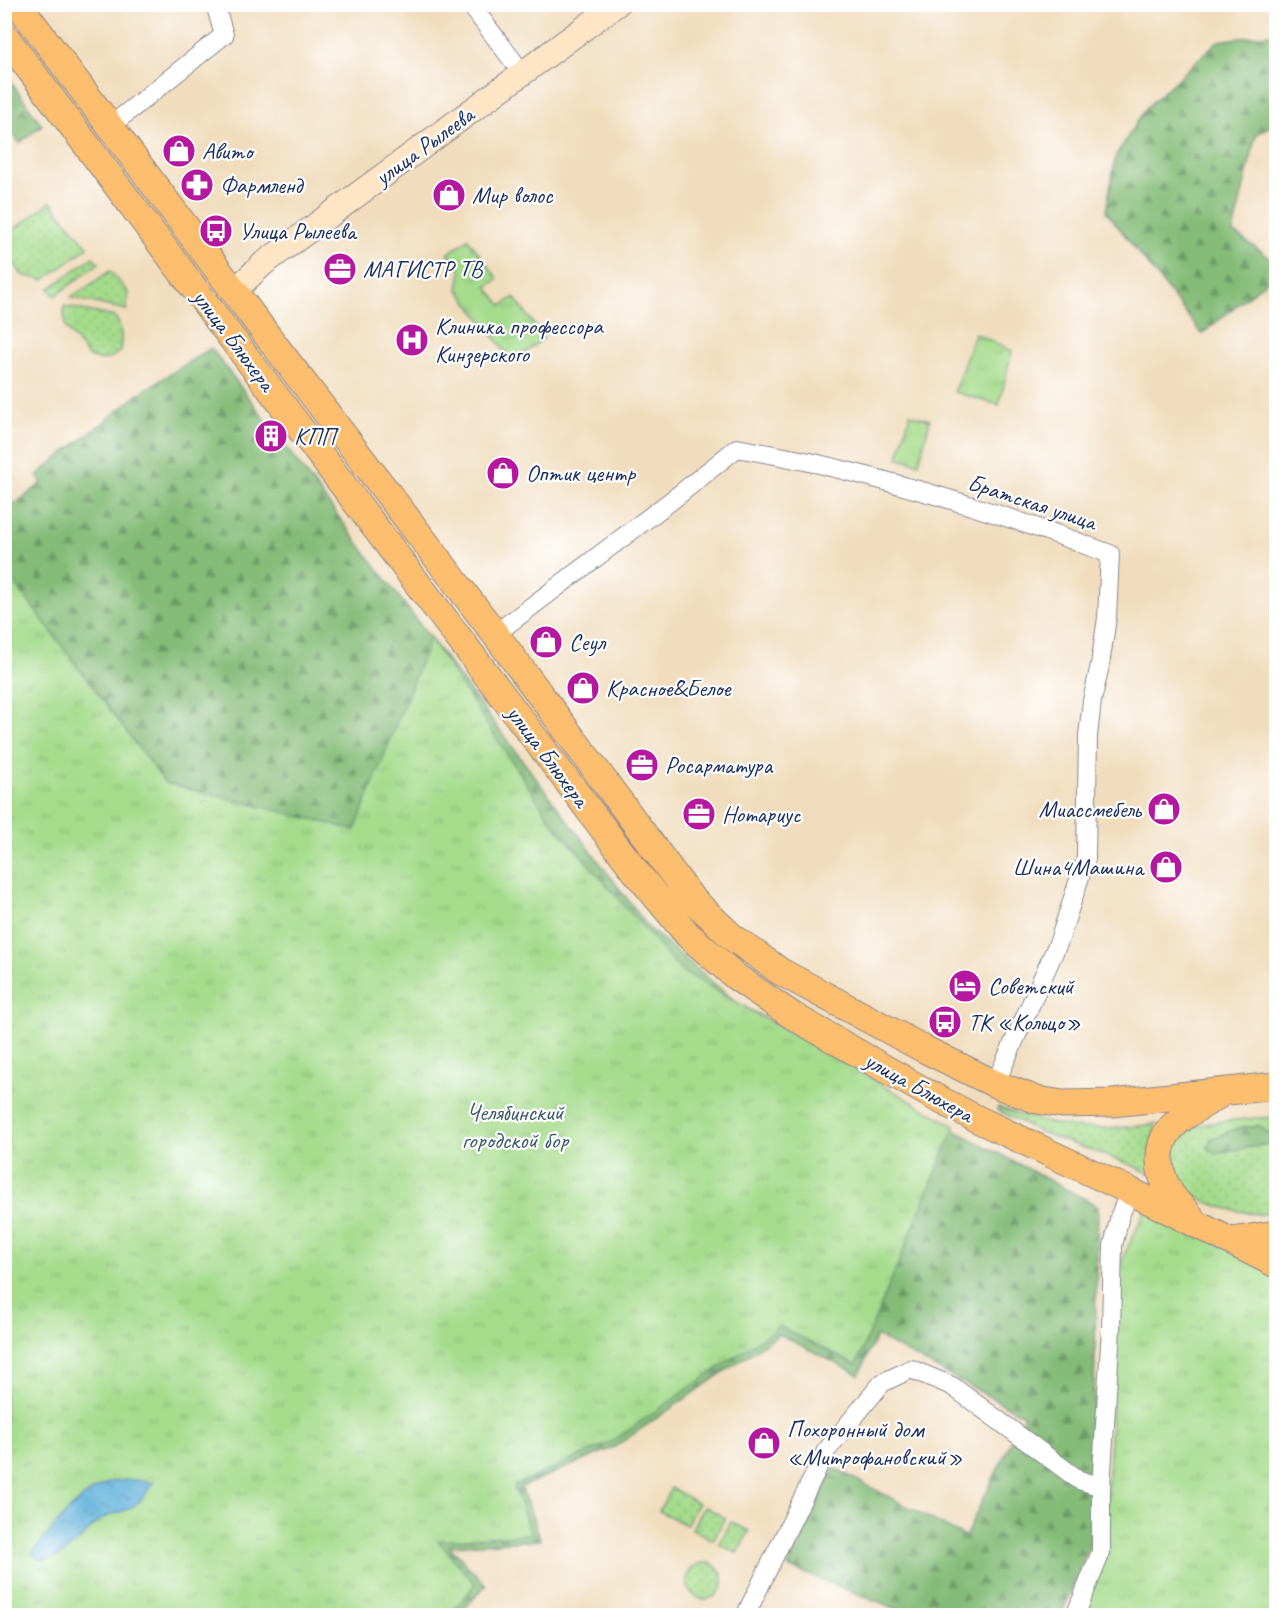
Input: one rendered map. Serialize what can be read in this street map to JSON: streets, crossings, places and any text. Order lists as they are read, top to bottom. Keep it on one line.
{"streets":{"main road":["улица Блюхера"],"street":["улица Рылеева","Братская улица"]},"crossings":[["улица Рылеева","улица Блюхера"],["улица Блюхера","Братская улица"]],"parks":["Челябинский городской бор"],"places":{"shop":["Авито","Мир волос","Оптик центр","Сеул","Красное&Белое","Миассмебель","Шина4Машина","Похоронный дом «Митрофановский»"],"pharmacy":["Фармленд"],"bus stop":["Улица Рылеева","ТК «Кольцо»"],"office":["МАГИСТР ТВ","Росарматура","Нотариус"],"hospital":["Клиника профессора Кинзерского"],"building":["КПП"],"hotel":["Советский"]}}
